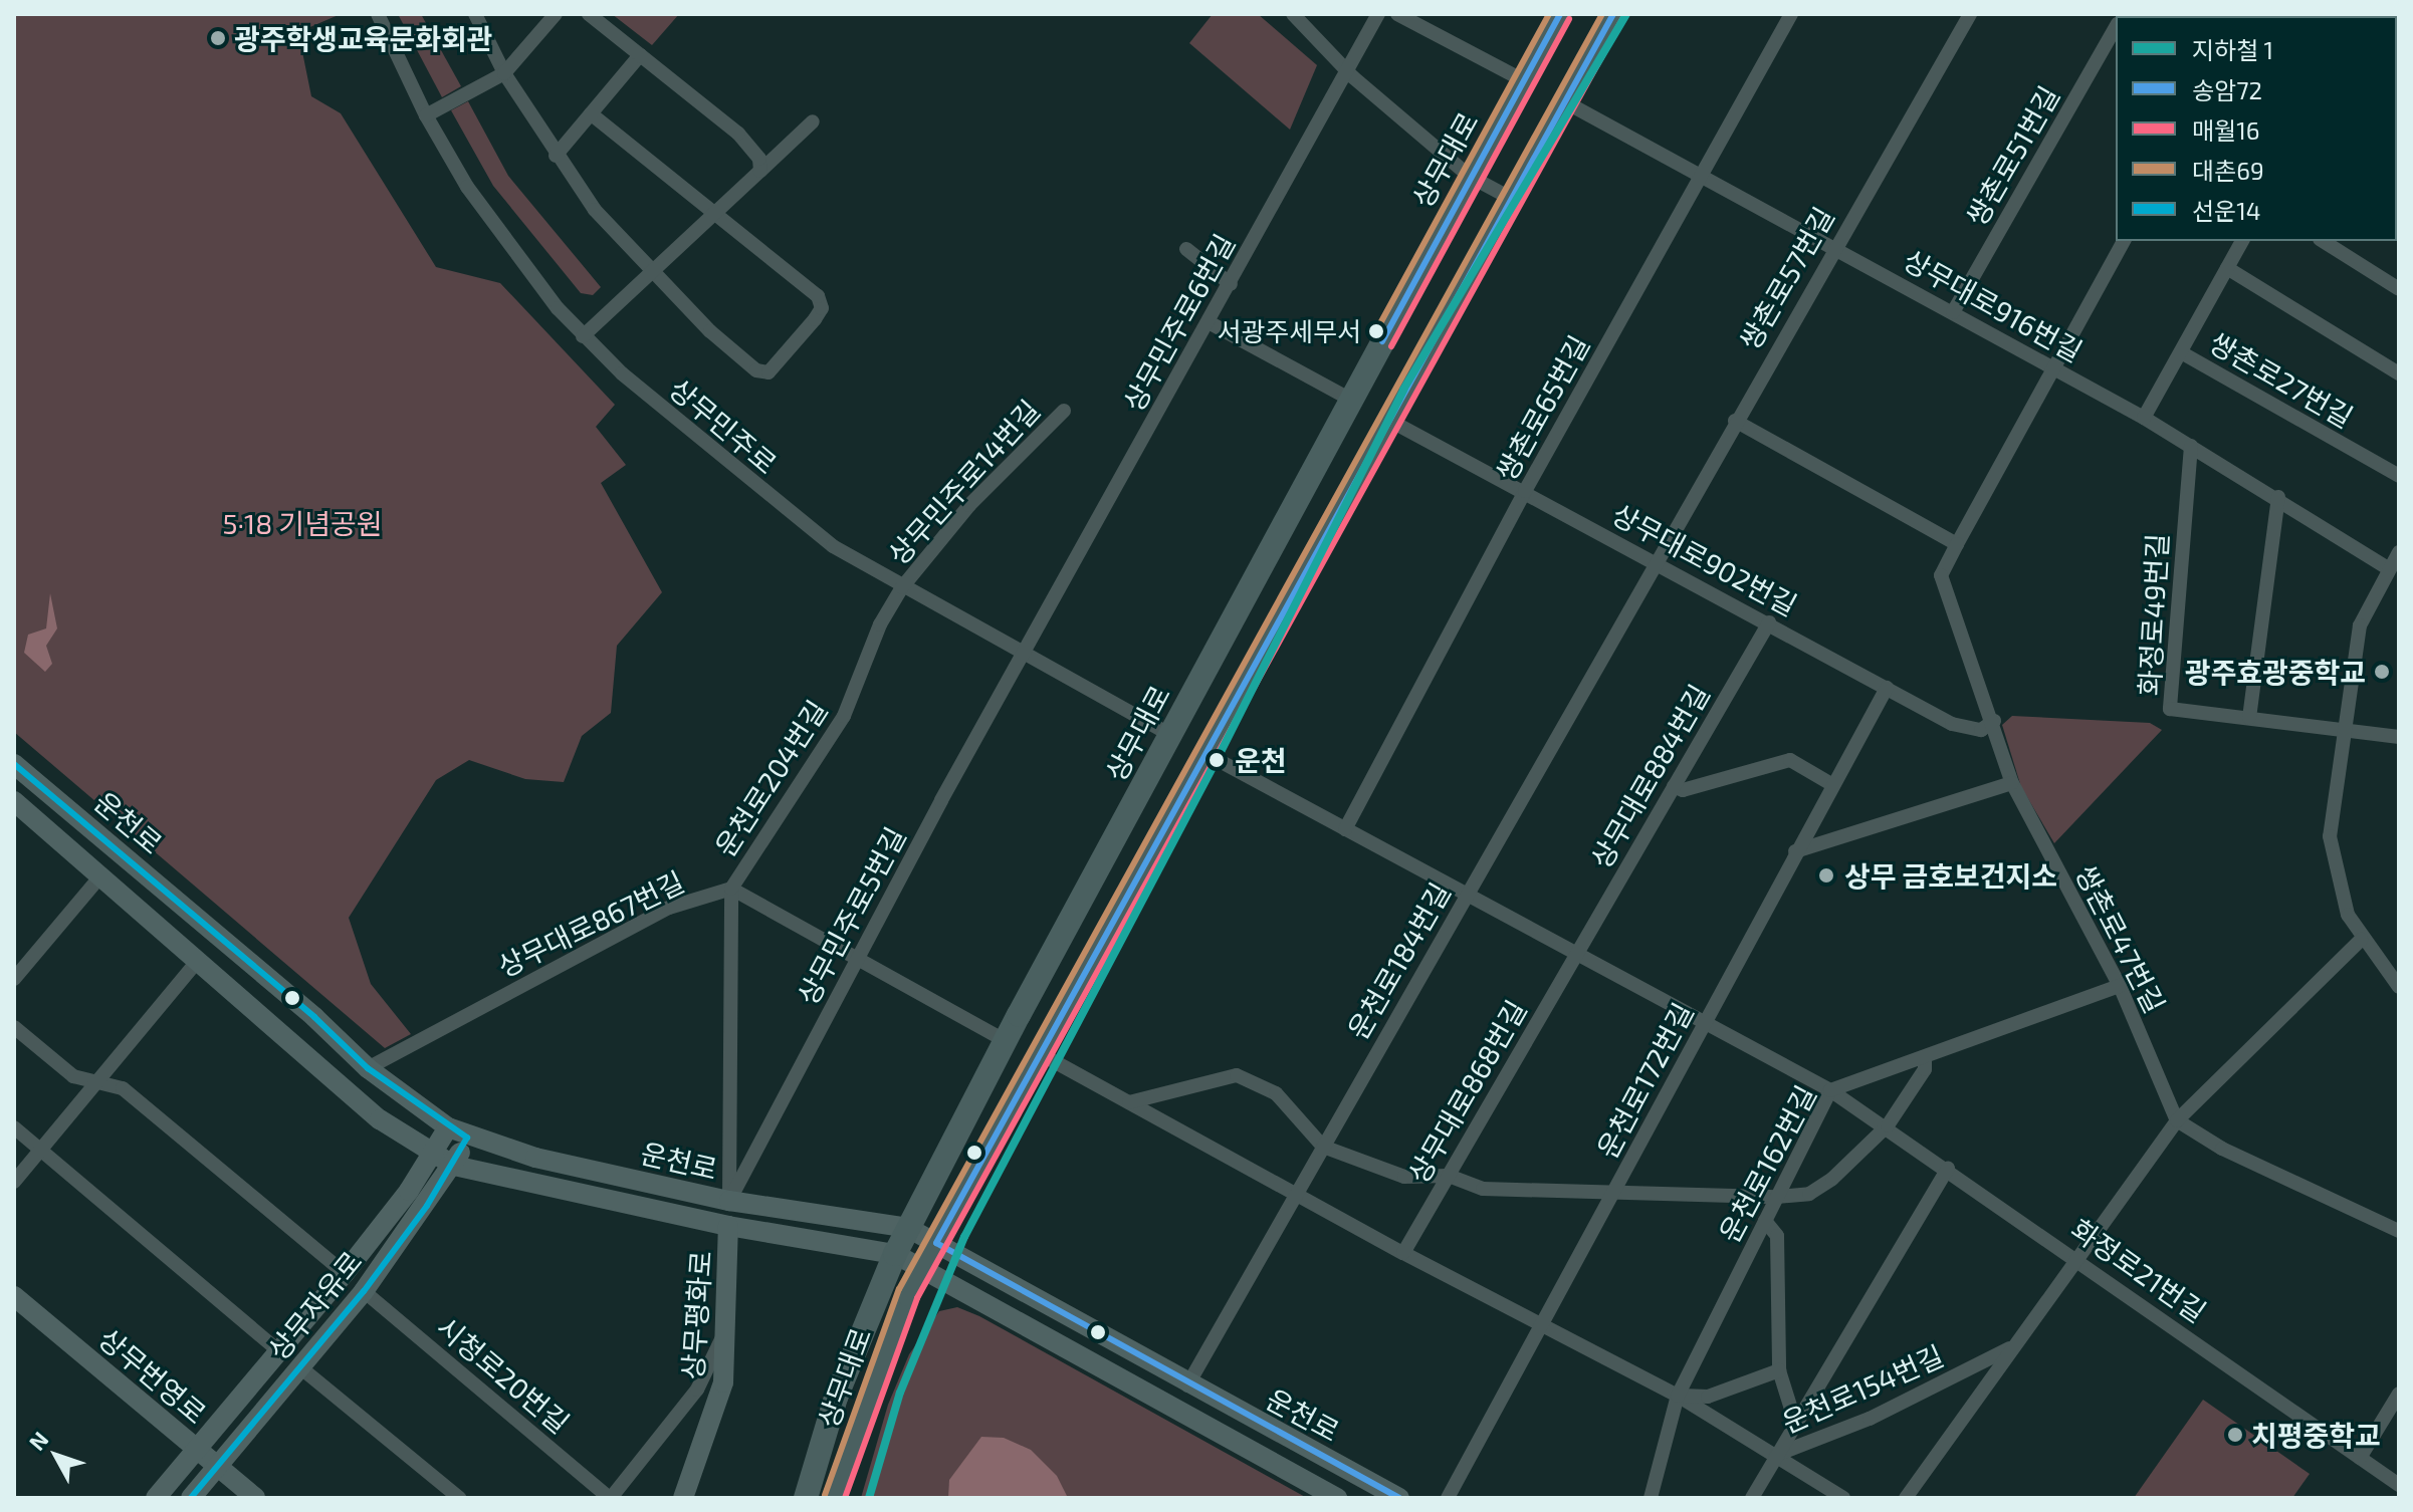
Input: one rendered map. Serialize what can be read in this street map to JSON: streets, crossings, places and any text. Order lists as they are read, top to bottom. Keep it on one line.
{"streets":{"main road":["상무대로"],"street":["쌍촌로51번길","쌍촌로57번길","상무대로916번길","상무민주로6번길","쌍촌로27번길","쌍촌로65번길","상무민주로","상무민주로14번길","상무대로902번길","화정로49번길","상무대로884번길","운천로204번길","운천로","상무민주로5번길","상무대로867번길","쌍촌로47번길","운천로184번길","운천로172번길","상무대로868번길","운천로162번길","화정로21번길","상무자유로","상무평화로","시청로20번길","상무번영로","운천로154번길"]},"crossings":[["쌍촌로51번길","상무대로916번길"],["상무대로","상무대로916번길"],["상무대로","상무민주로"],["상무대로","상무대로902번길"],["상무대로","운천로"],["쌍촌로57번길","상무대로916번길"],["쌍촌로57번길","상무대로902번길"],["쌍촌로57번길","운천로184번길"],["상무대로916번길","쌍촌로65번길"],["상무대로916번길","화정로49번길"],["상무대로916번길","쌍촌로47번길"],["상무민주로6번길","상무민주로"],["상무민주로6번길","상무민주로5번길"],["쌍촌로65번길","상무대로902번길"],["상무민주로","상무민주로14번길"],["상무민주로","운천로204번길"],["상무민주로","상무민주로5번길"],["상무민주로14번길","운천로204번길"],["상무대로902번길","상무대로884번길"],["상무대로902번길","쌍촌로47번길"],["상무대로902번길","운천로184번길"],["상무대로902번길","운천로172번길"],["상무대로884번길","상무대로868번길"],["운천로204번길","운천로"],["운천로204번길","상무민주로5번길"],["운천로204번길","상무대로867번길"],["운천로","상무민주로5번길"],["운천로","상무대로867번길"],["운천로","운천로184번길"],["운천로","상무자유로"],["운천로","상무평화로"],["쌍촌로47번길","운천로162번길"],["쌍촌로47번길","운천로154번길"],["운천로162번길","화정로21번길"],["화정로21번길","운천로154번길"],["상무자유로","시청로20번길"],["상무자유로","상무번영로"],["상무평화로","시청로20번길"]],"parks":["5·18 기념공원"],"places":["광주학생교육문화회관","서광주세무서","광주효광중학교","운천","상무 금호보건지소","치평중학교"],"lines":["metro line 1","transit line 송암72","transit line 대촌69","transit line 매월16","transit line 선운14"],"legend":["지하철 1","송암72","매월16","대촌69","선운14"],"north":"top left"}
